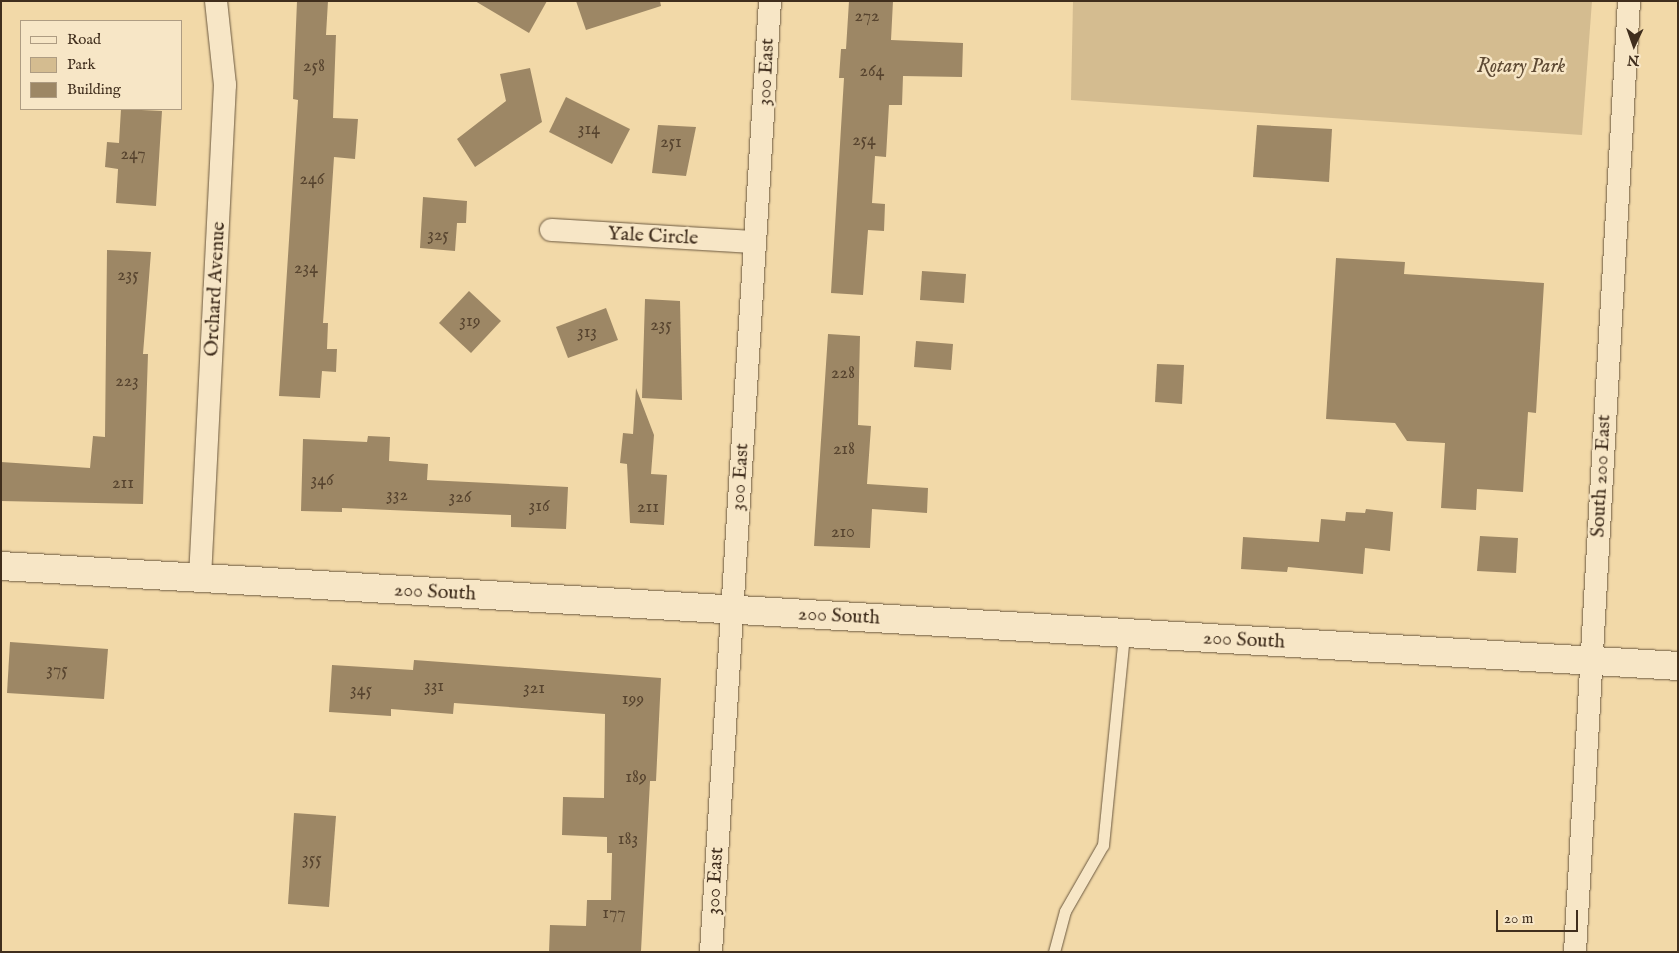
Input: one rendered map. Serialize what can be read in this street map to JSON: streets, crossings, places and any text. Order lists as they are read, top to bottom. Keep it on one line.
{"streets":{"street":["300 East","Yale Circle","Orchard Avenue","South 200 East","200 South"]},"crossings":[["300 East","Yale Circle"],["300 East","200 South"],["Orchard Avenue","200 South"],["South 200 East","200 South"]],"parks":["Rotary Park"],"house_numbers":["272","258","264","314","254","251","247","246","325","234","235","319","235","313","228","223","218","346","211","332","326","316","211","210","375","331","321","345","199","189","183","355","177"],"legend":["Road","Park","Building"],"scale_bar":"20 m","north":"bottom"}
